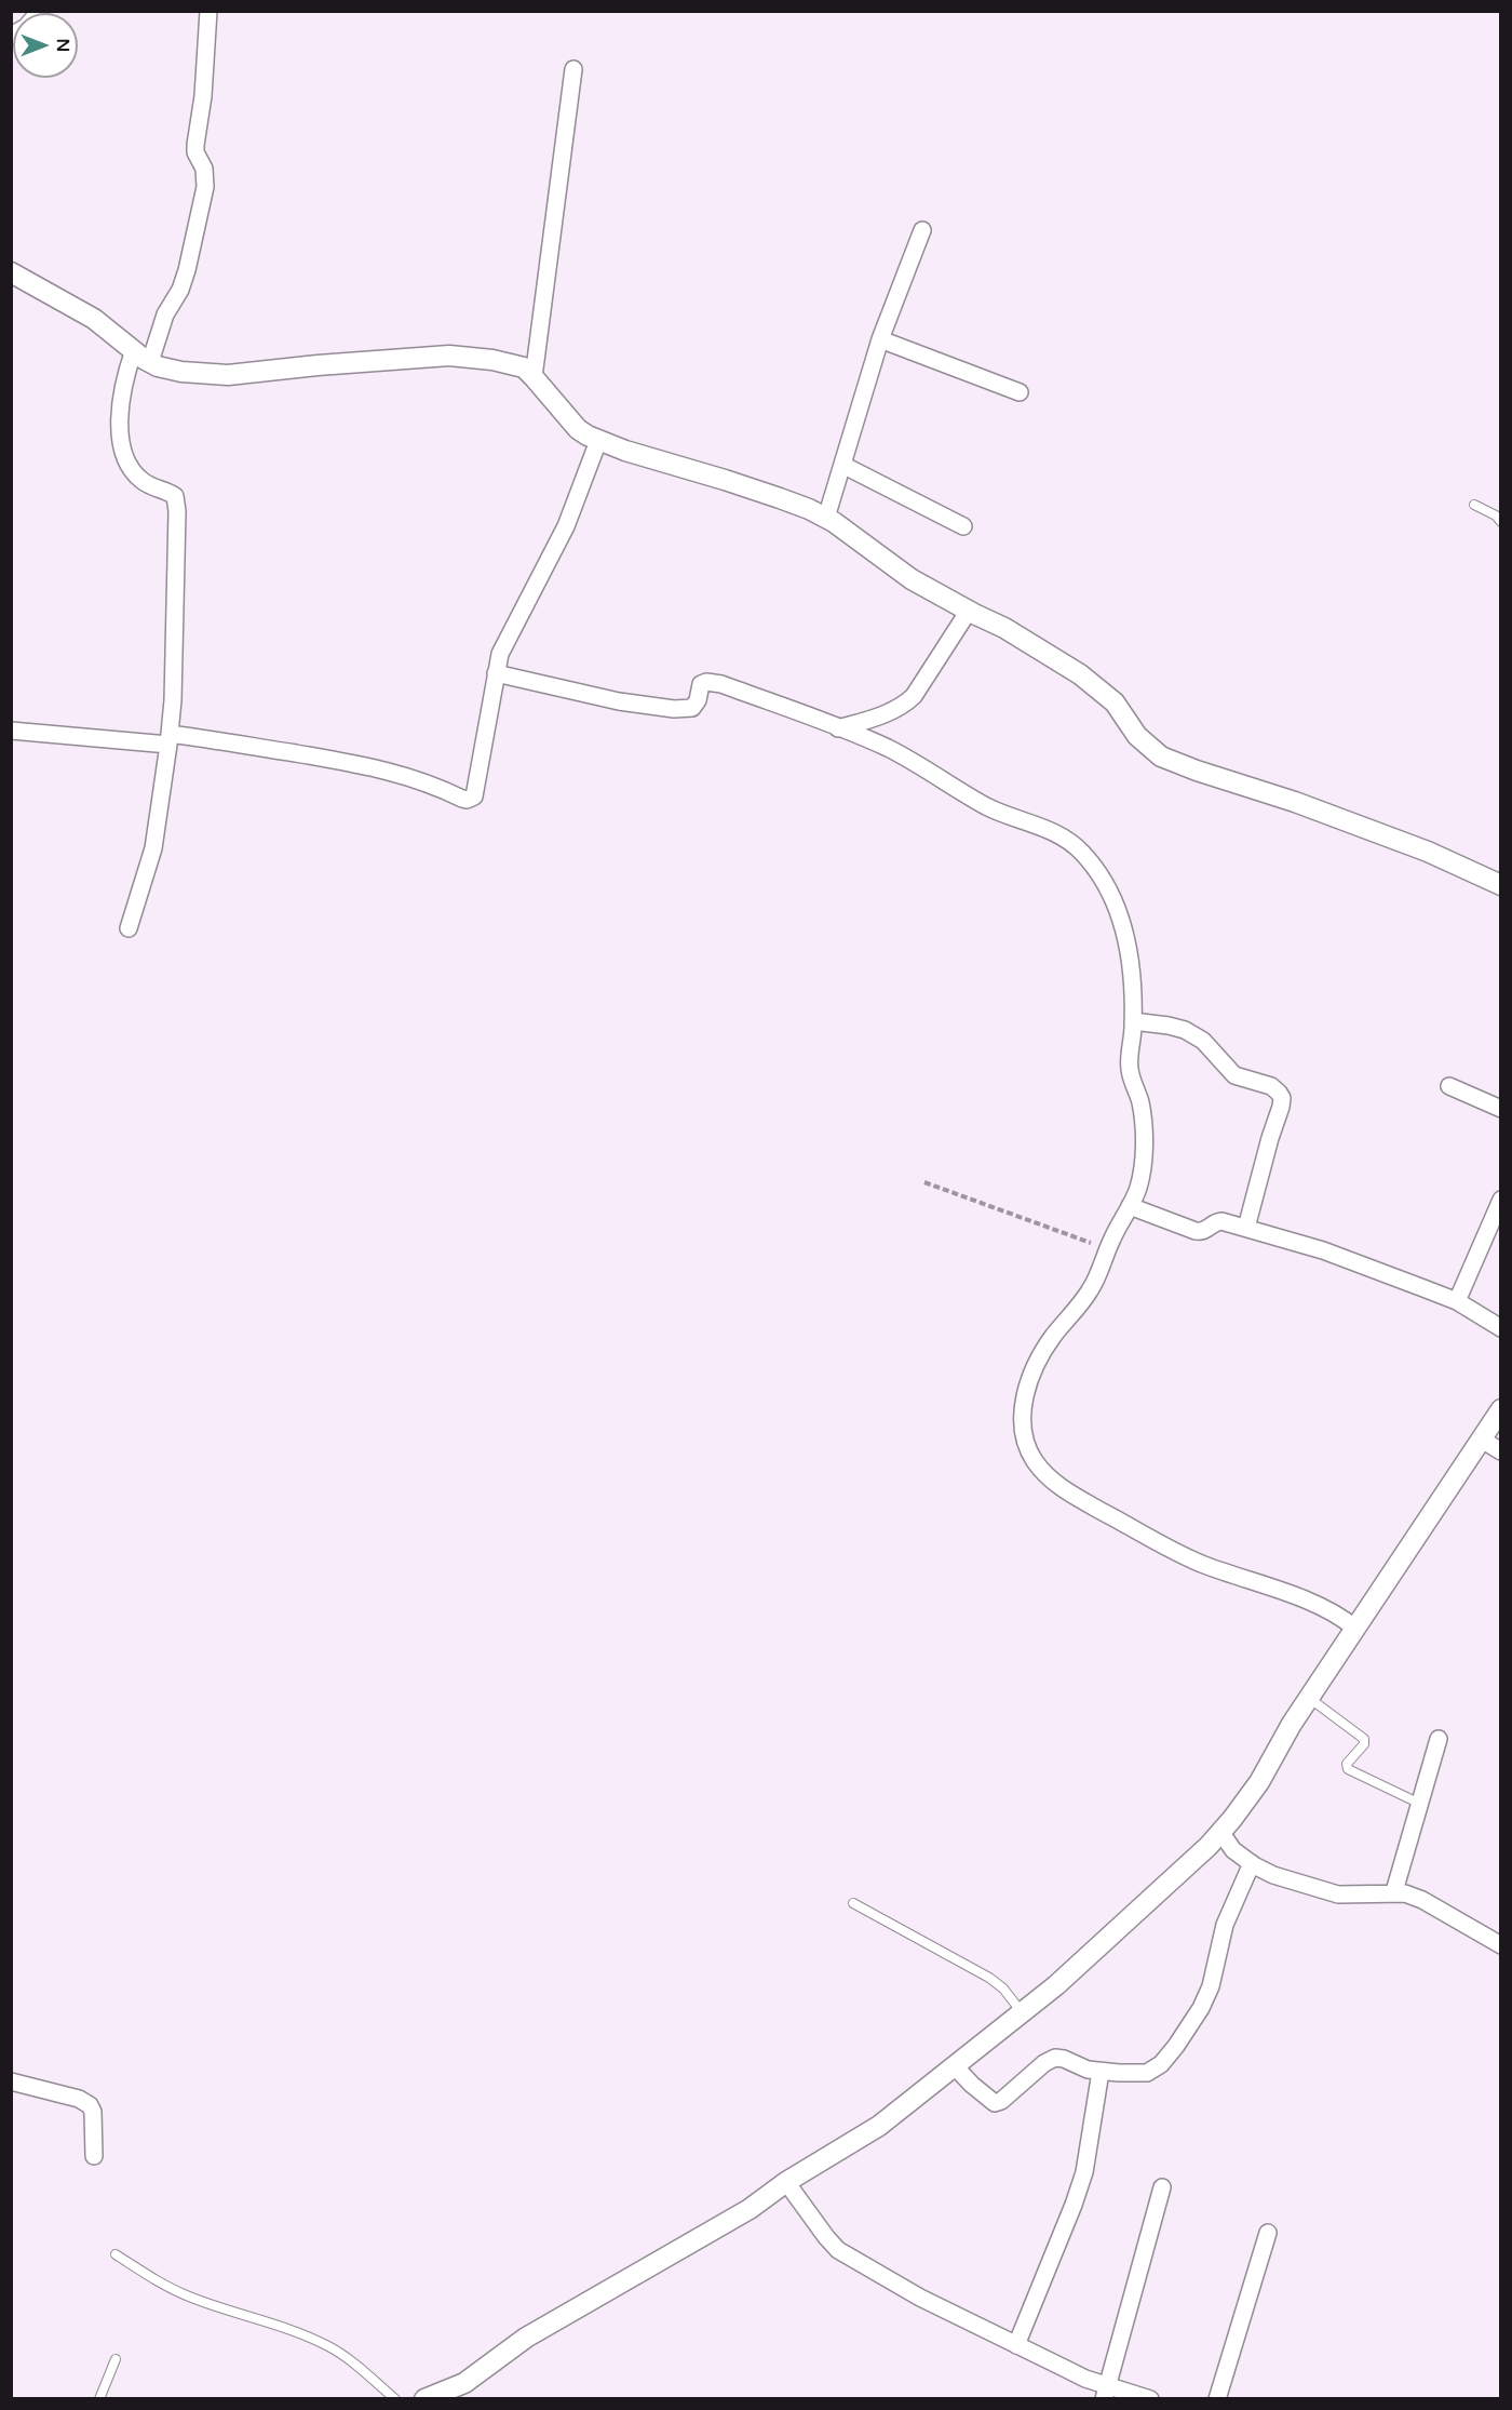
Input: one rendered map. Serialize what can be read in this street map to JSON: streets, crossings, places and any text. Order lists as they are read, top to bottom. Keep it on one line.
{"north":"right"}
